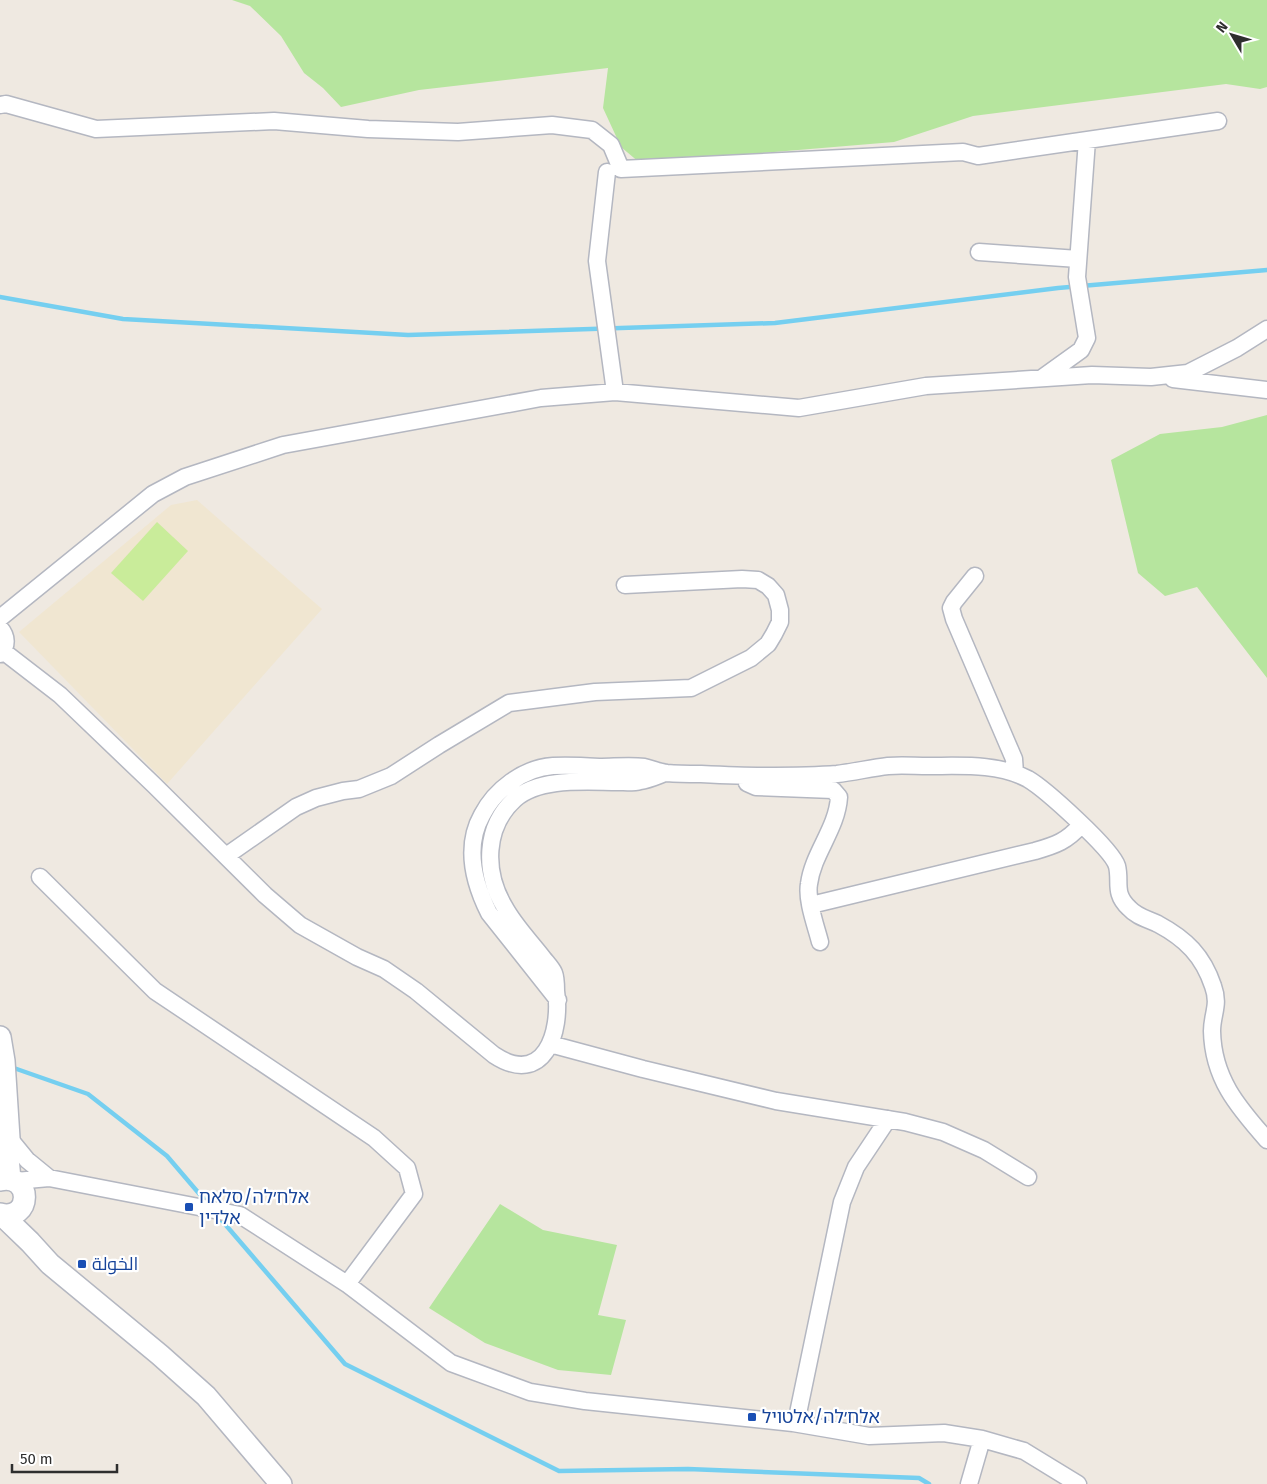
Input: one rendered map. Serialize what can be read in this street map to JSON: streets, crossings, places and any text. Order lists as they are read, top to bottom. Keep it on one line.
{"places":{"transit":["אלח׳לה/סלאח אלדין","الخولة","אלח׳לה/אלטויל"]},"scale_bar":"50 m","north":"top left"}
